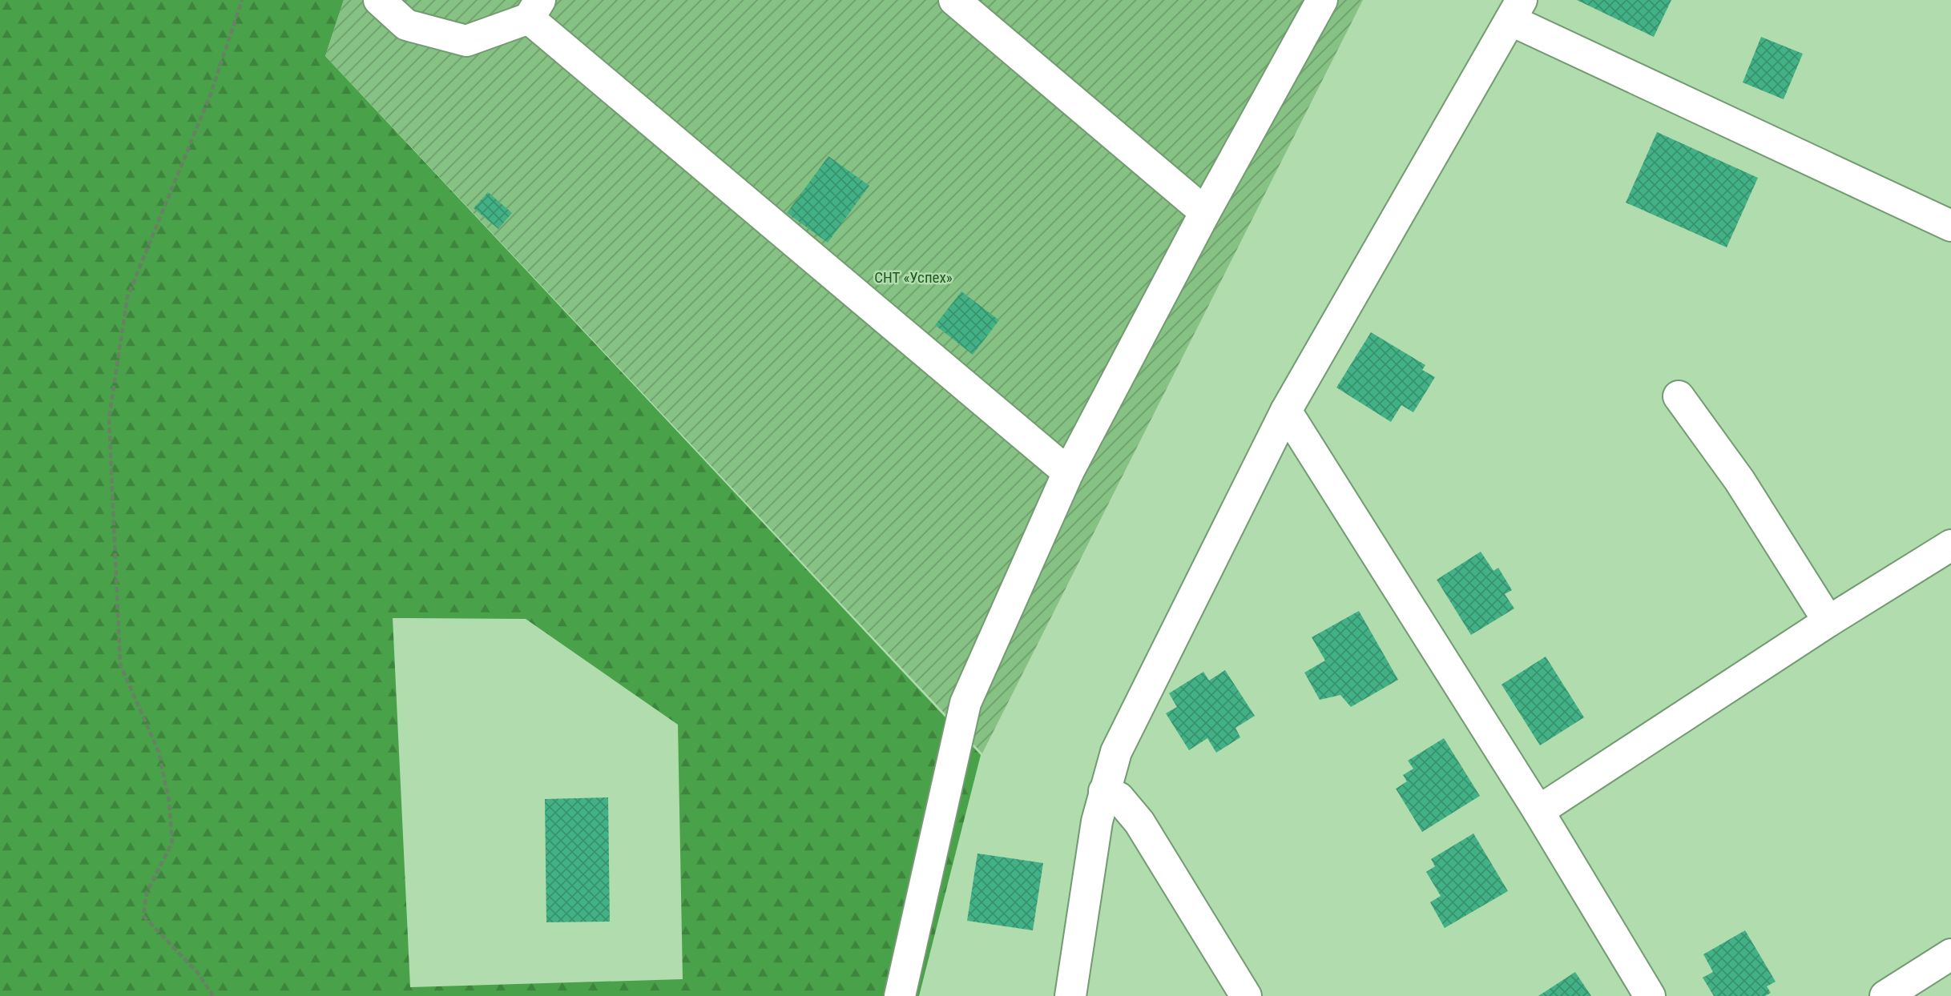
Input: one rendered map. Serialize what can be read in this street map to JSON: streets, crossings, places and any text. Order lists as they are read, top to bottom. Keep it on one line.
{"parks":["СНТ «Успех»"]}
